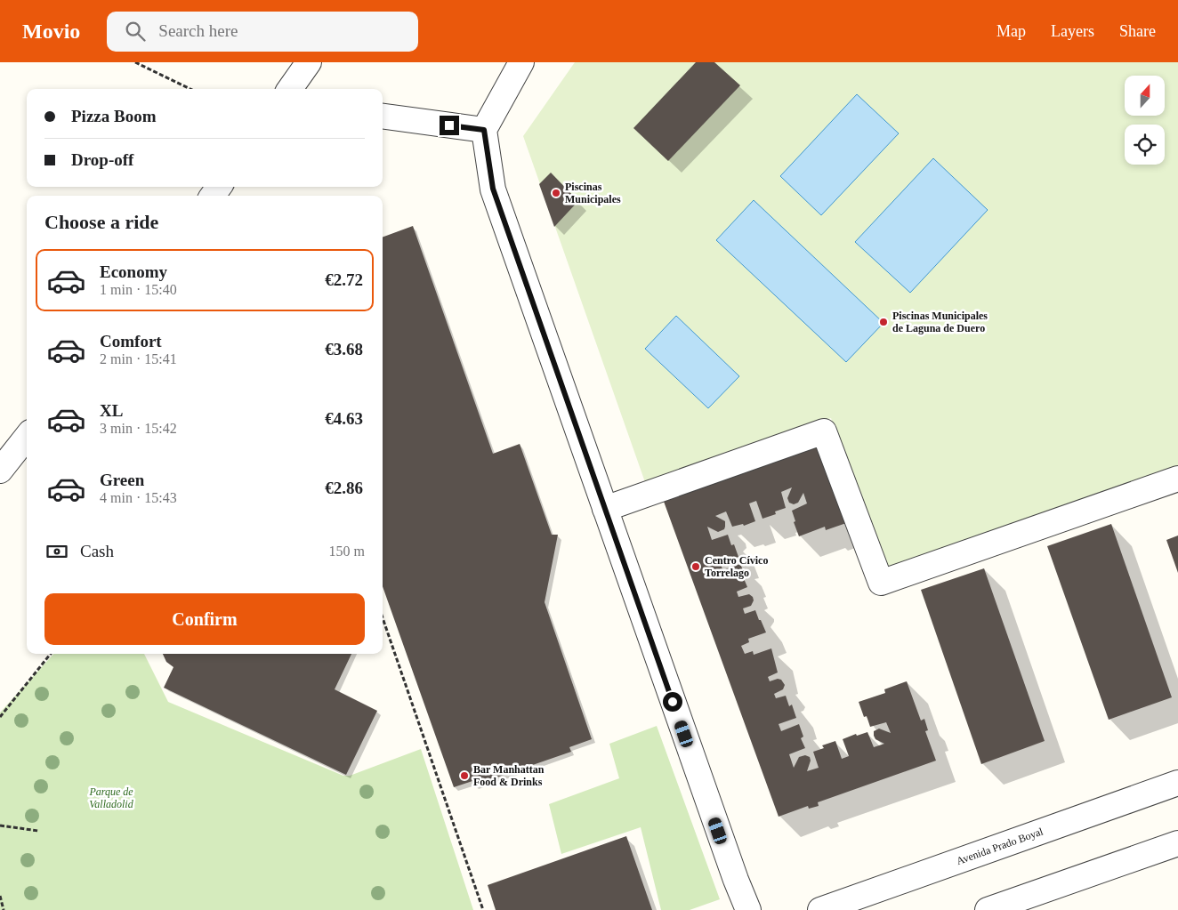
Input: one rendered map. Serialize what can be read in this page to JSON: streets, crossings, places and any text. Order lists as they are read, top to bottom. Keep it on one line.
{"streets":{"street":["Avenida Prado Boyal"]},"parks":["Parque de Valladolid"],"places":["Piscinas Municipales","Piscinas Municipales de Laguna de Duero","Centro Cívico Torrelago","Bar Manhattan Food & Drinks"],"north":"top","page":{"header":"Movio","search":"Search here","nav":["Map","Layers","Share"],"banner":["Pizza Boom","Drop-off"],"heading":"Choose a ride","list":[{"name":"Economy","note":"1 min · 15:40","value":"€2.72"},{"name":"Comfort","note":"2 min · 15:41","value":"€3.68"},{"name":"XL","note":"3 min · 15:42","value":"€4.63"},{"name":"Green","note":"4 min · 15:43","value":"€2.86"}],"pay":["Cash","150 m"],"buttons":"Confirm"}}
